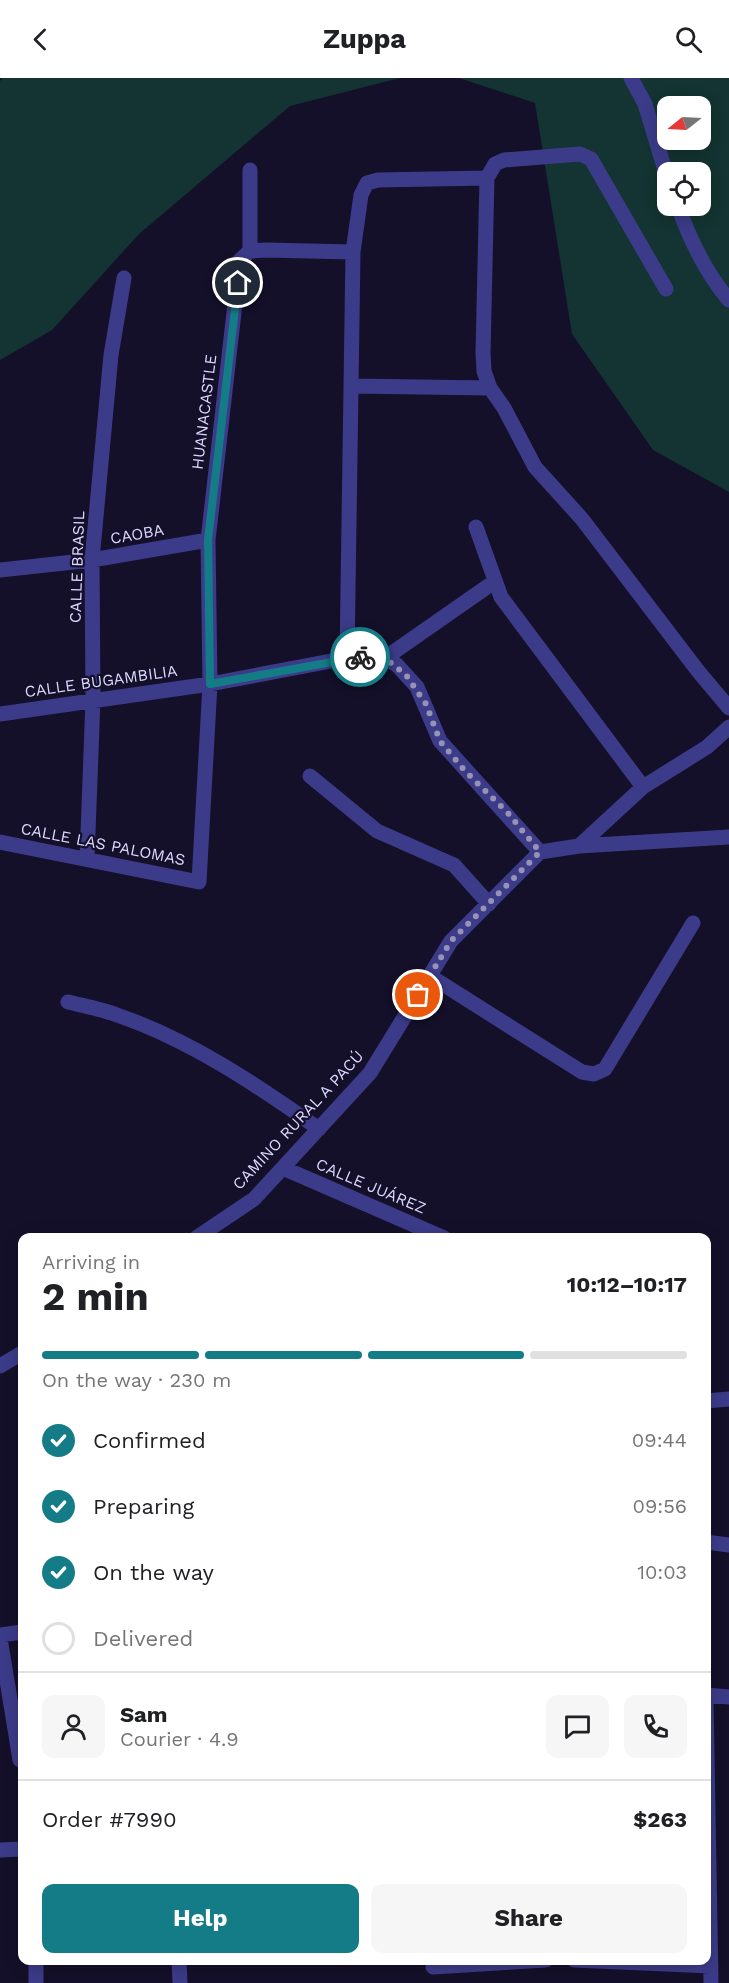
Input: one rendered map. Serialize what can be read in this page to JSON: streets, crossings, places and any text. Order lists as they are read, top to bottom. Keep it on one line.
{"streets":{"street":["HUANACASTLE","CAOBA","CALLE BRASIL","CALLE BUGAMBILIA","CALLE LAS PALOMAS","CAMINO RURAL A PACÚ","CALLE JUÁREZ"]},"crossings":[["HUANACASTLE","CAOBA"],["HUANACASTLE","CALLE BUGAMBILIA"],["HUANACASTLE","CALLE LAS PALOMAS"],["CAOBA","CALLE BRASIL"],["CALLE BRASIL","CALLE BUGAMBILIA"],["CALLE BRASIL","CALLE LAS PALOMAS"],["CAMINO RURAL A PACÚ","CALLE JUÁREZ"]],"north":"left","page":{"header":"Zuppa","heading":["2 min","Arriving in","10:12–10:17"],"panel":["Sam","Courier · 4.9","Order #7990","$263"],"bar":"On the way · 230 m","list":[["Confirmed","09:44"],["Preparing","09:56"],["On the way","10:03"],"Delivered"],"buttons":["Help","Share"]}}
